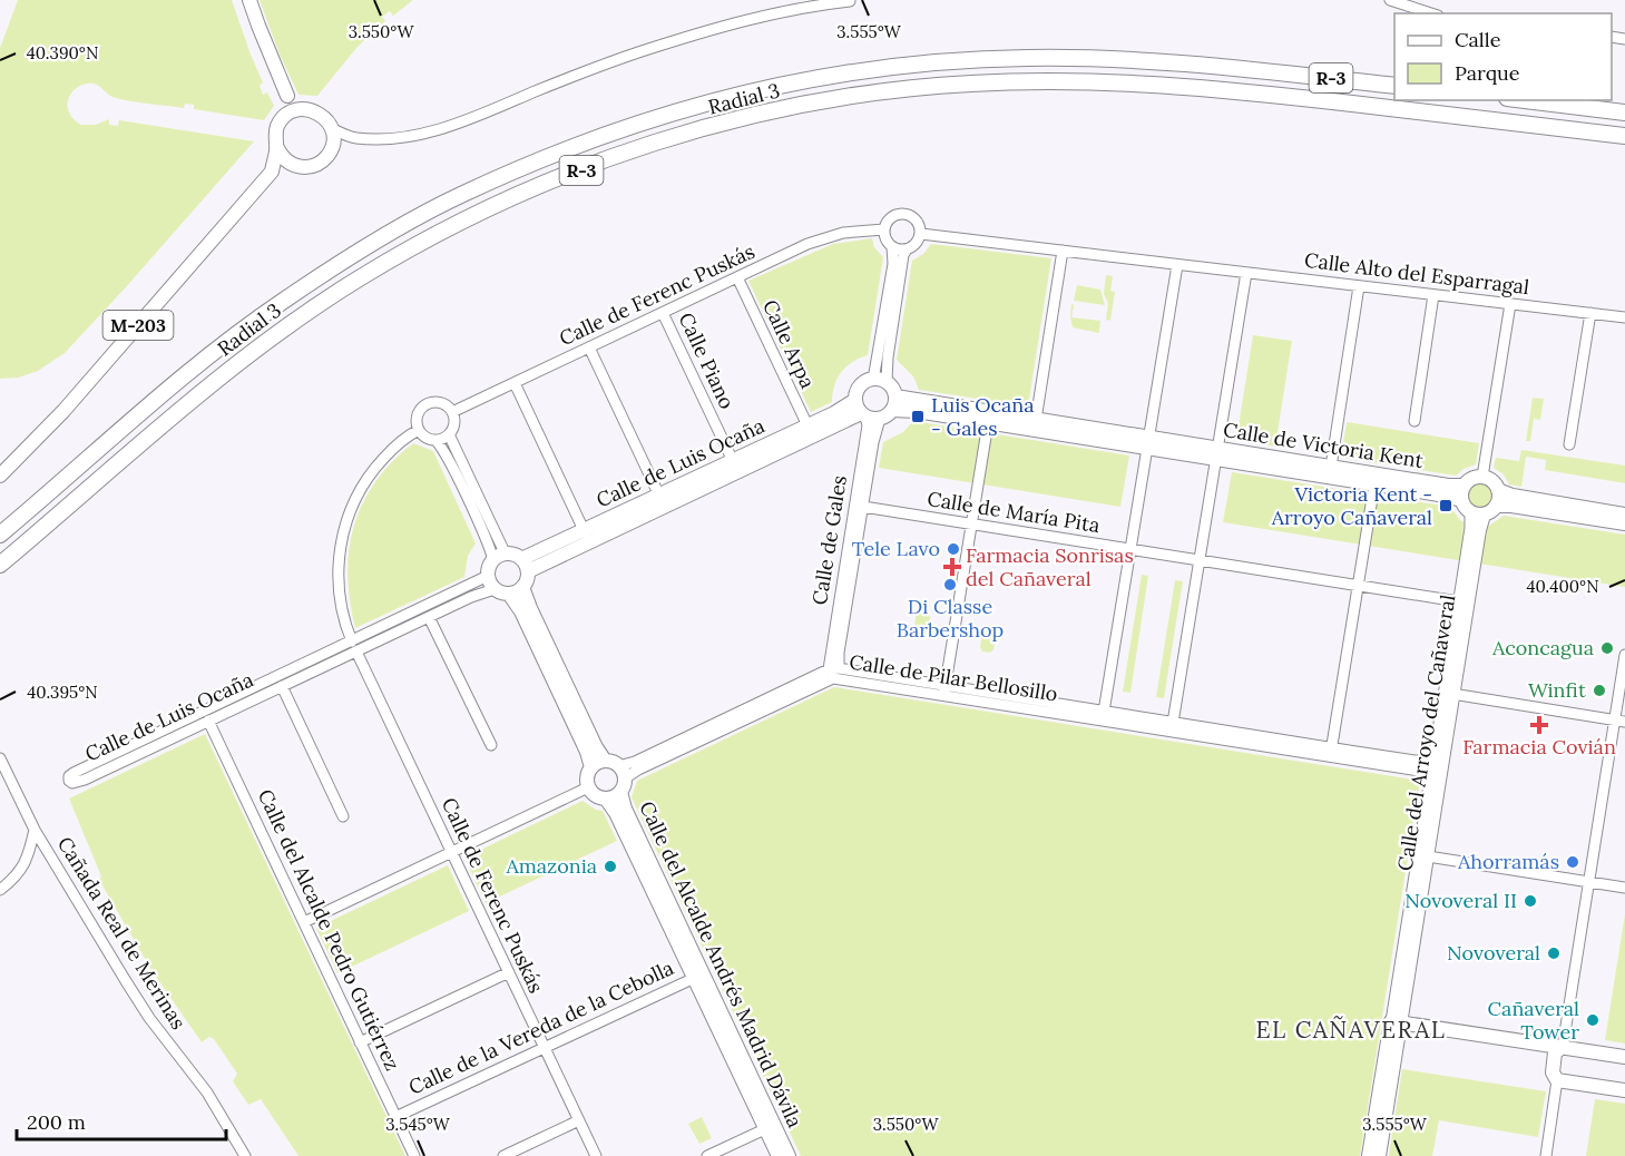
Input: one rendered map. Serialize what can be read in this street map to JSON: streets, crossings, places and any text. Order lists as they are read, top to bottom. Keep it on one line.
{"streets":{"highway":["R-3","Radial 3"],"main road":["M-203","Calle de Victoria Kent","Calle de Luis Ocaña","Calle del Arroyo del Cañaveral","Calle del Alcalde Andrés Madrid Dávila"],"street":["Calle Alto del Esparragal","Calle de Ferenc Puskás","Calle Arpa","Calle Piano","Calle de María Pita","Calle de Gales","Calle de Pilar Bellosillo","Calle del Alcalde Pedro Gutiérrez","Cañada Real de Merinas","Calle de la Vereda de la Cebolla"]},"crossings":[["Calle de Ferenc Puskás","Calle Arpa"],["Calle de Ferenc Puskás","Calle Piano"],["Calle de Ferenc Puskás","Calle de Luis Ocaña"],["Calle de Ferenc Puskás","Calle de la Vereda de la Cebolla"],["Calle Arpa","Calle de Luis Ocaña"],["Calle Piano","Calle de Luis Ocaña"],["Calle de Victoria Kent","Calle del Arroyo del Cañaveral"],["Calle de Luis Ocaña","Calle de Gales"],["Calle de Luis Ocaña","Calle del Alcalde Pedro Gutiérrez"],["Calle de María Pita","Calle de Gales"],["Calle de María Pita","Calle del Arroyo del Cañaveral"],["Calle de Gales","Calle de Pilar Bellosillo"],["Calle de Pilar Bellosillo","Calle del Alcalde Andrés Madrid Dávila"],["Calle del Alcalde Pedro Gutiérrez","Calle de la Vereda de la Cebolla"],["Calle del Alcalde Andrés Madrid Dávila","Calle de la Vereda de la Cebolla"]],"districts":["EL CAÑAVERAL"],"places":{"transit":["Luis Ocaña - Gales","Victoria Kent - Arroyo Cañaveral"],"other":["Tele Lavo","Di Classe Barbershop","Aconcagua","Winfit","Ahorramás","Amazonia","Novoveral II","Novoveral","Cañaveral Tower"],"health":["Farmacia Sonrisas del Cañaveral","Farmacia Covián"]},"legend":["Calle","Parque"],"scale_bar":"200 m","coordinates":["3.550°W","3.555°W","40.390°N","40.400°N","40.395°N","3.545°W"]}
